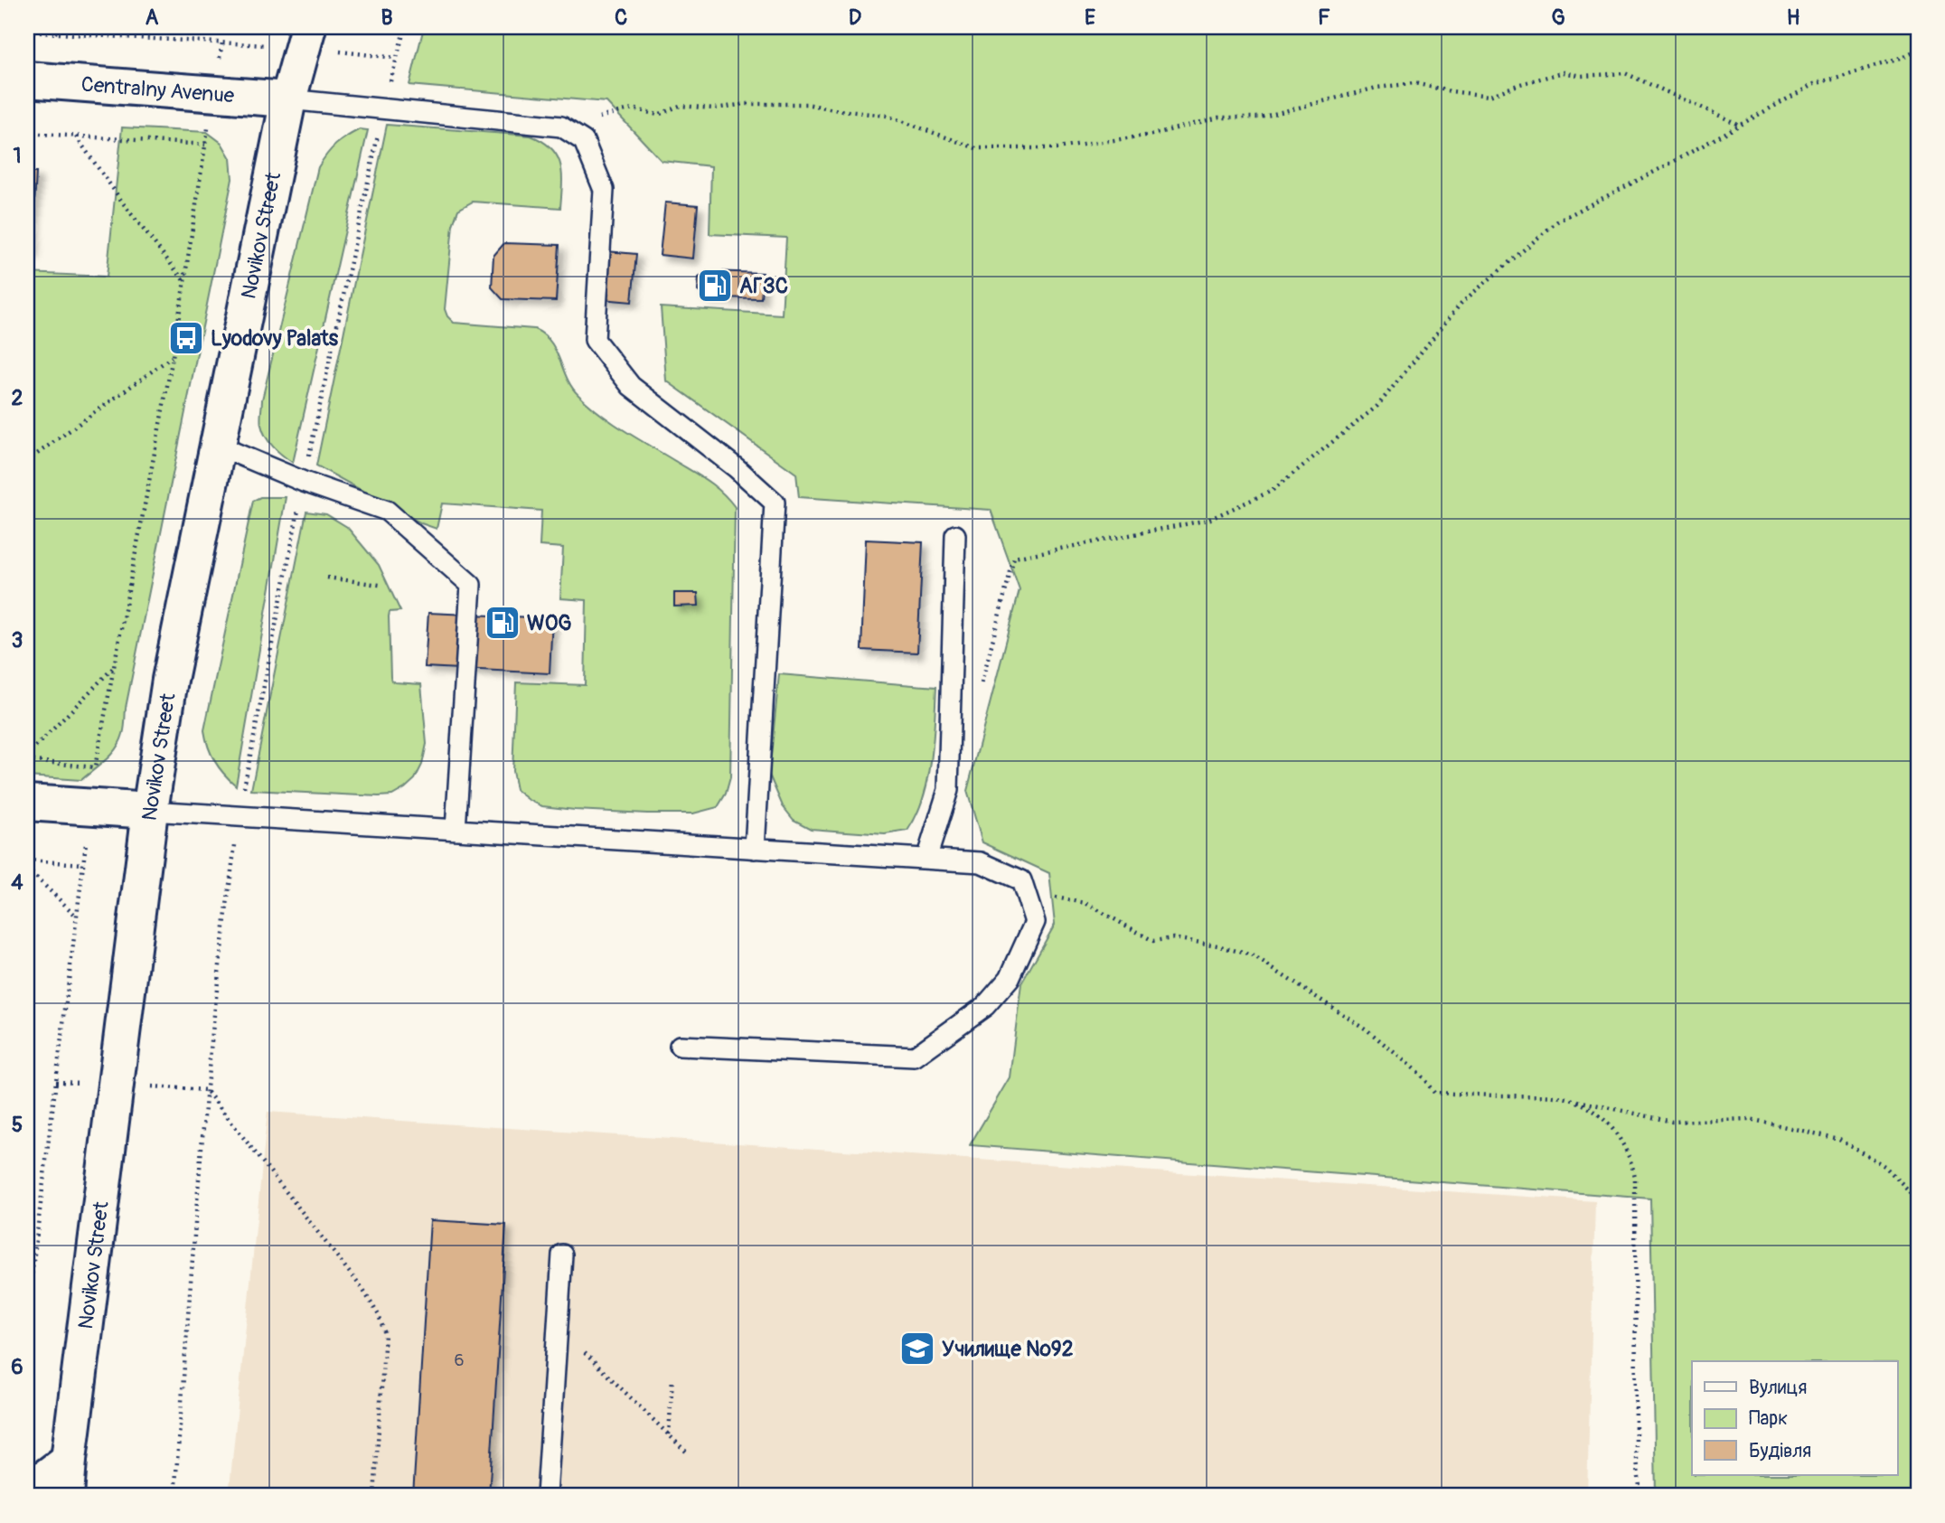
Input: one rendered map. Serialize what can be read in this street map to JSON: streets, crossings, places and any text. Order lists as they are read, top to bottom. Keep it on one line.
{"streets":{"main road":["Centralny Avenue","Novikov Street"]},"crossings":[["Centralny Avenue","Novikov Street"]],"places":{"fuel station":["АГЗС","WOG"],"bus stop":["Lyodovy Palats"],"school or university":["Училище №92"]},"house_numbers":["6"],"legend":["Вулиця","Парк","Будівля"],"grid":{"columns":["A","B","C","D","E","F","G","H"],"rows":["1","2","3","4","5","6"]}}
